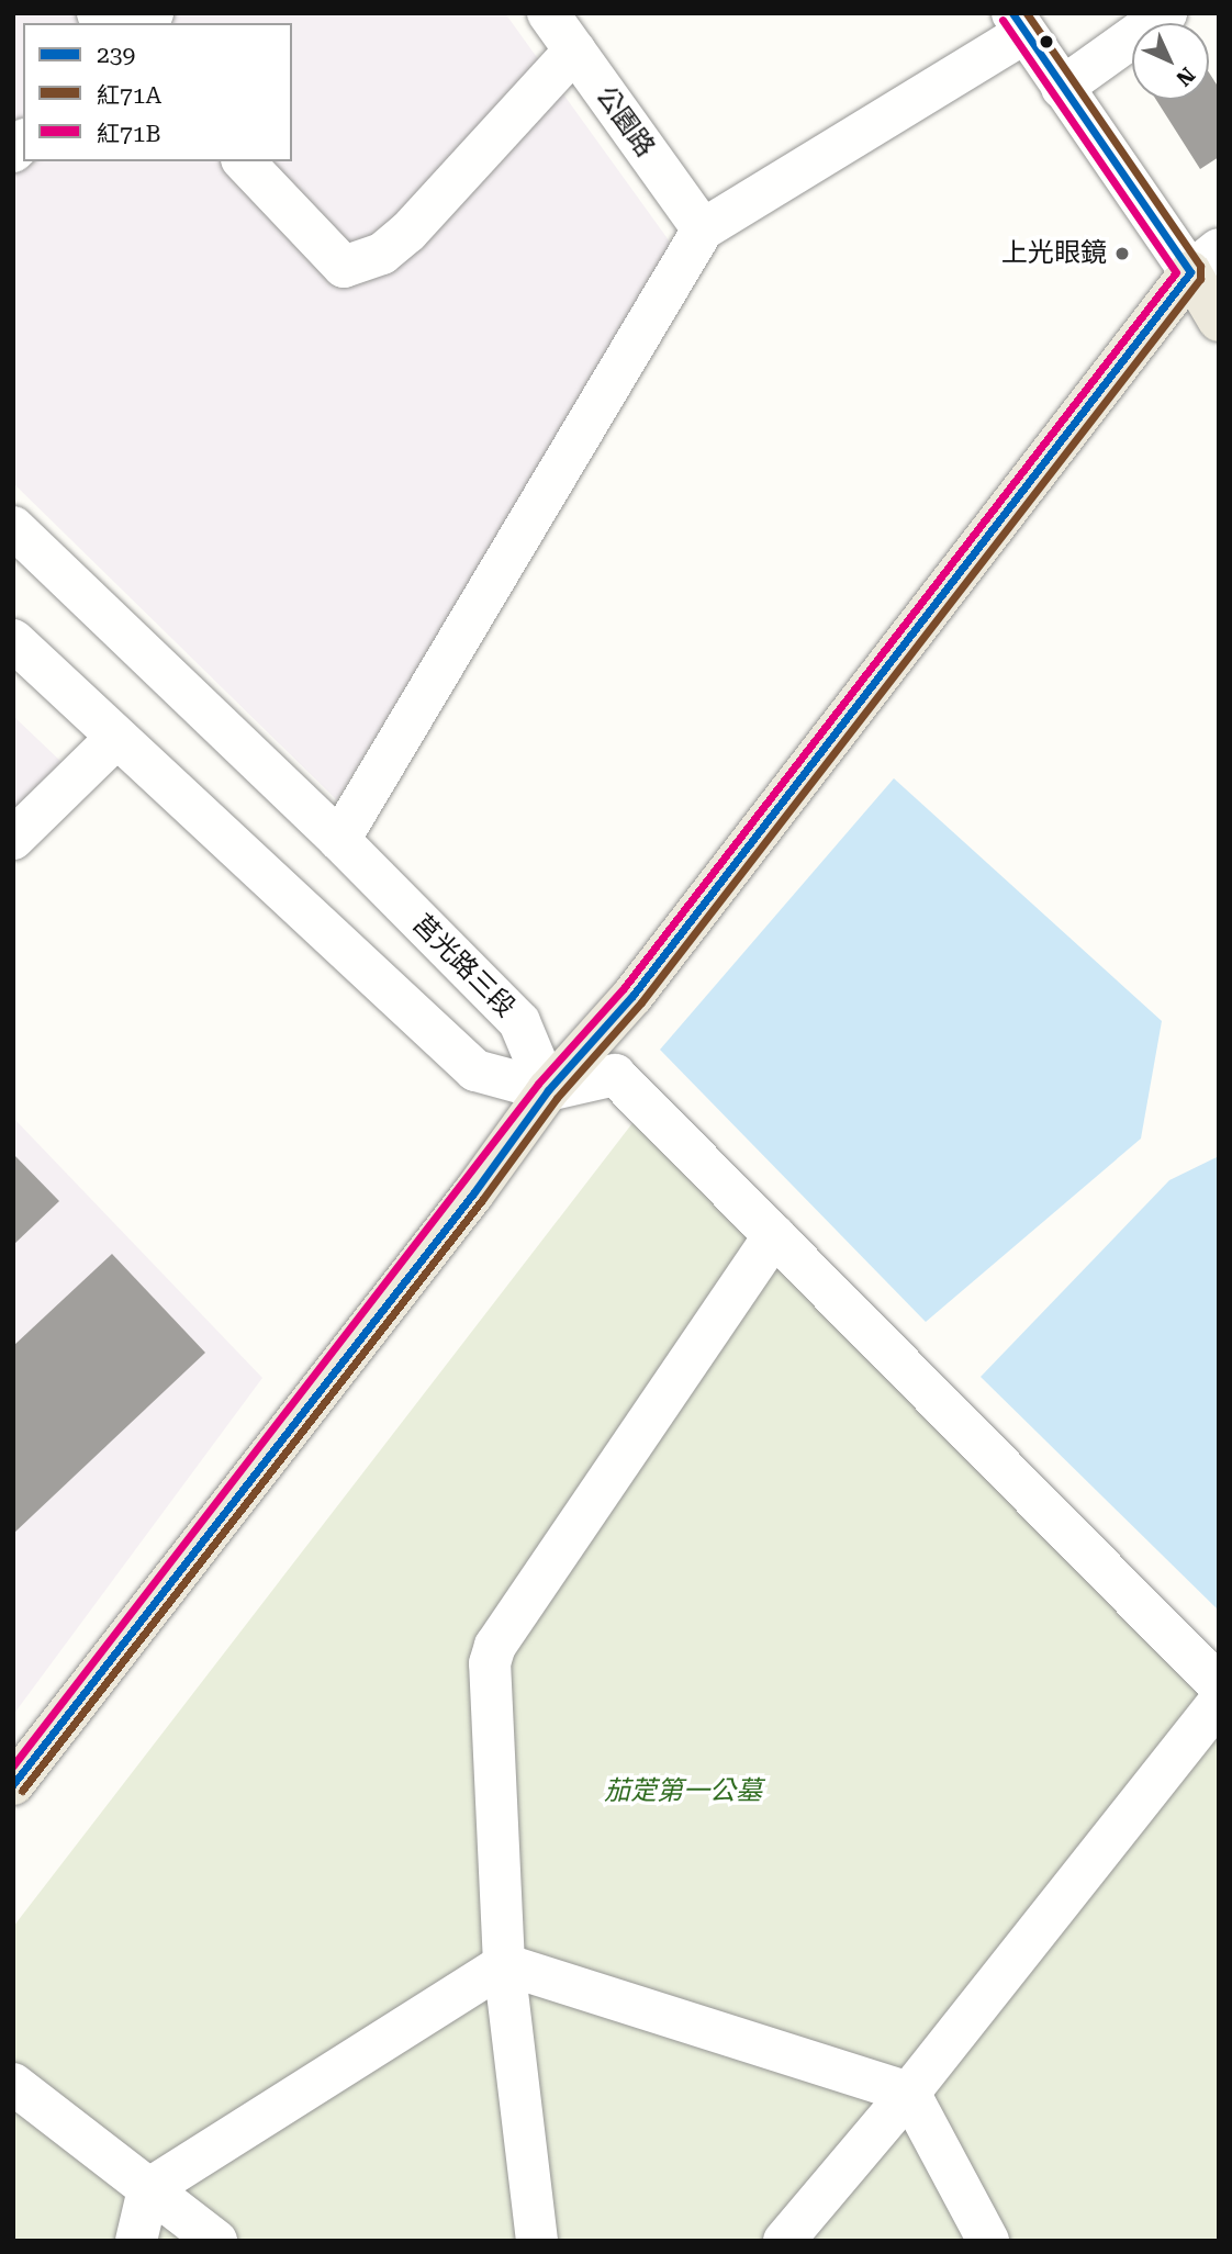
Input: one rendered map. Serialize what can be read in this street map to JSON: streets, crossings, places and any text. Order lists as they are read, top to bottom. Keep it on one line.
{"streets":{"street":["公園路","莒光路三段"]},"parks":["茄萣第一公墓"],"places":["上光眼鏡"],"lines":["transit line 239","transit line 紅71A","transit line 紅71B"],"legend":["239","紅71A","紅71B"],"north":"bottom right"}
